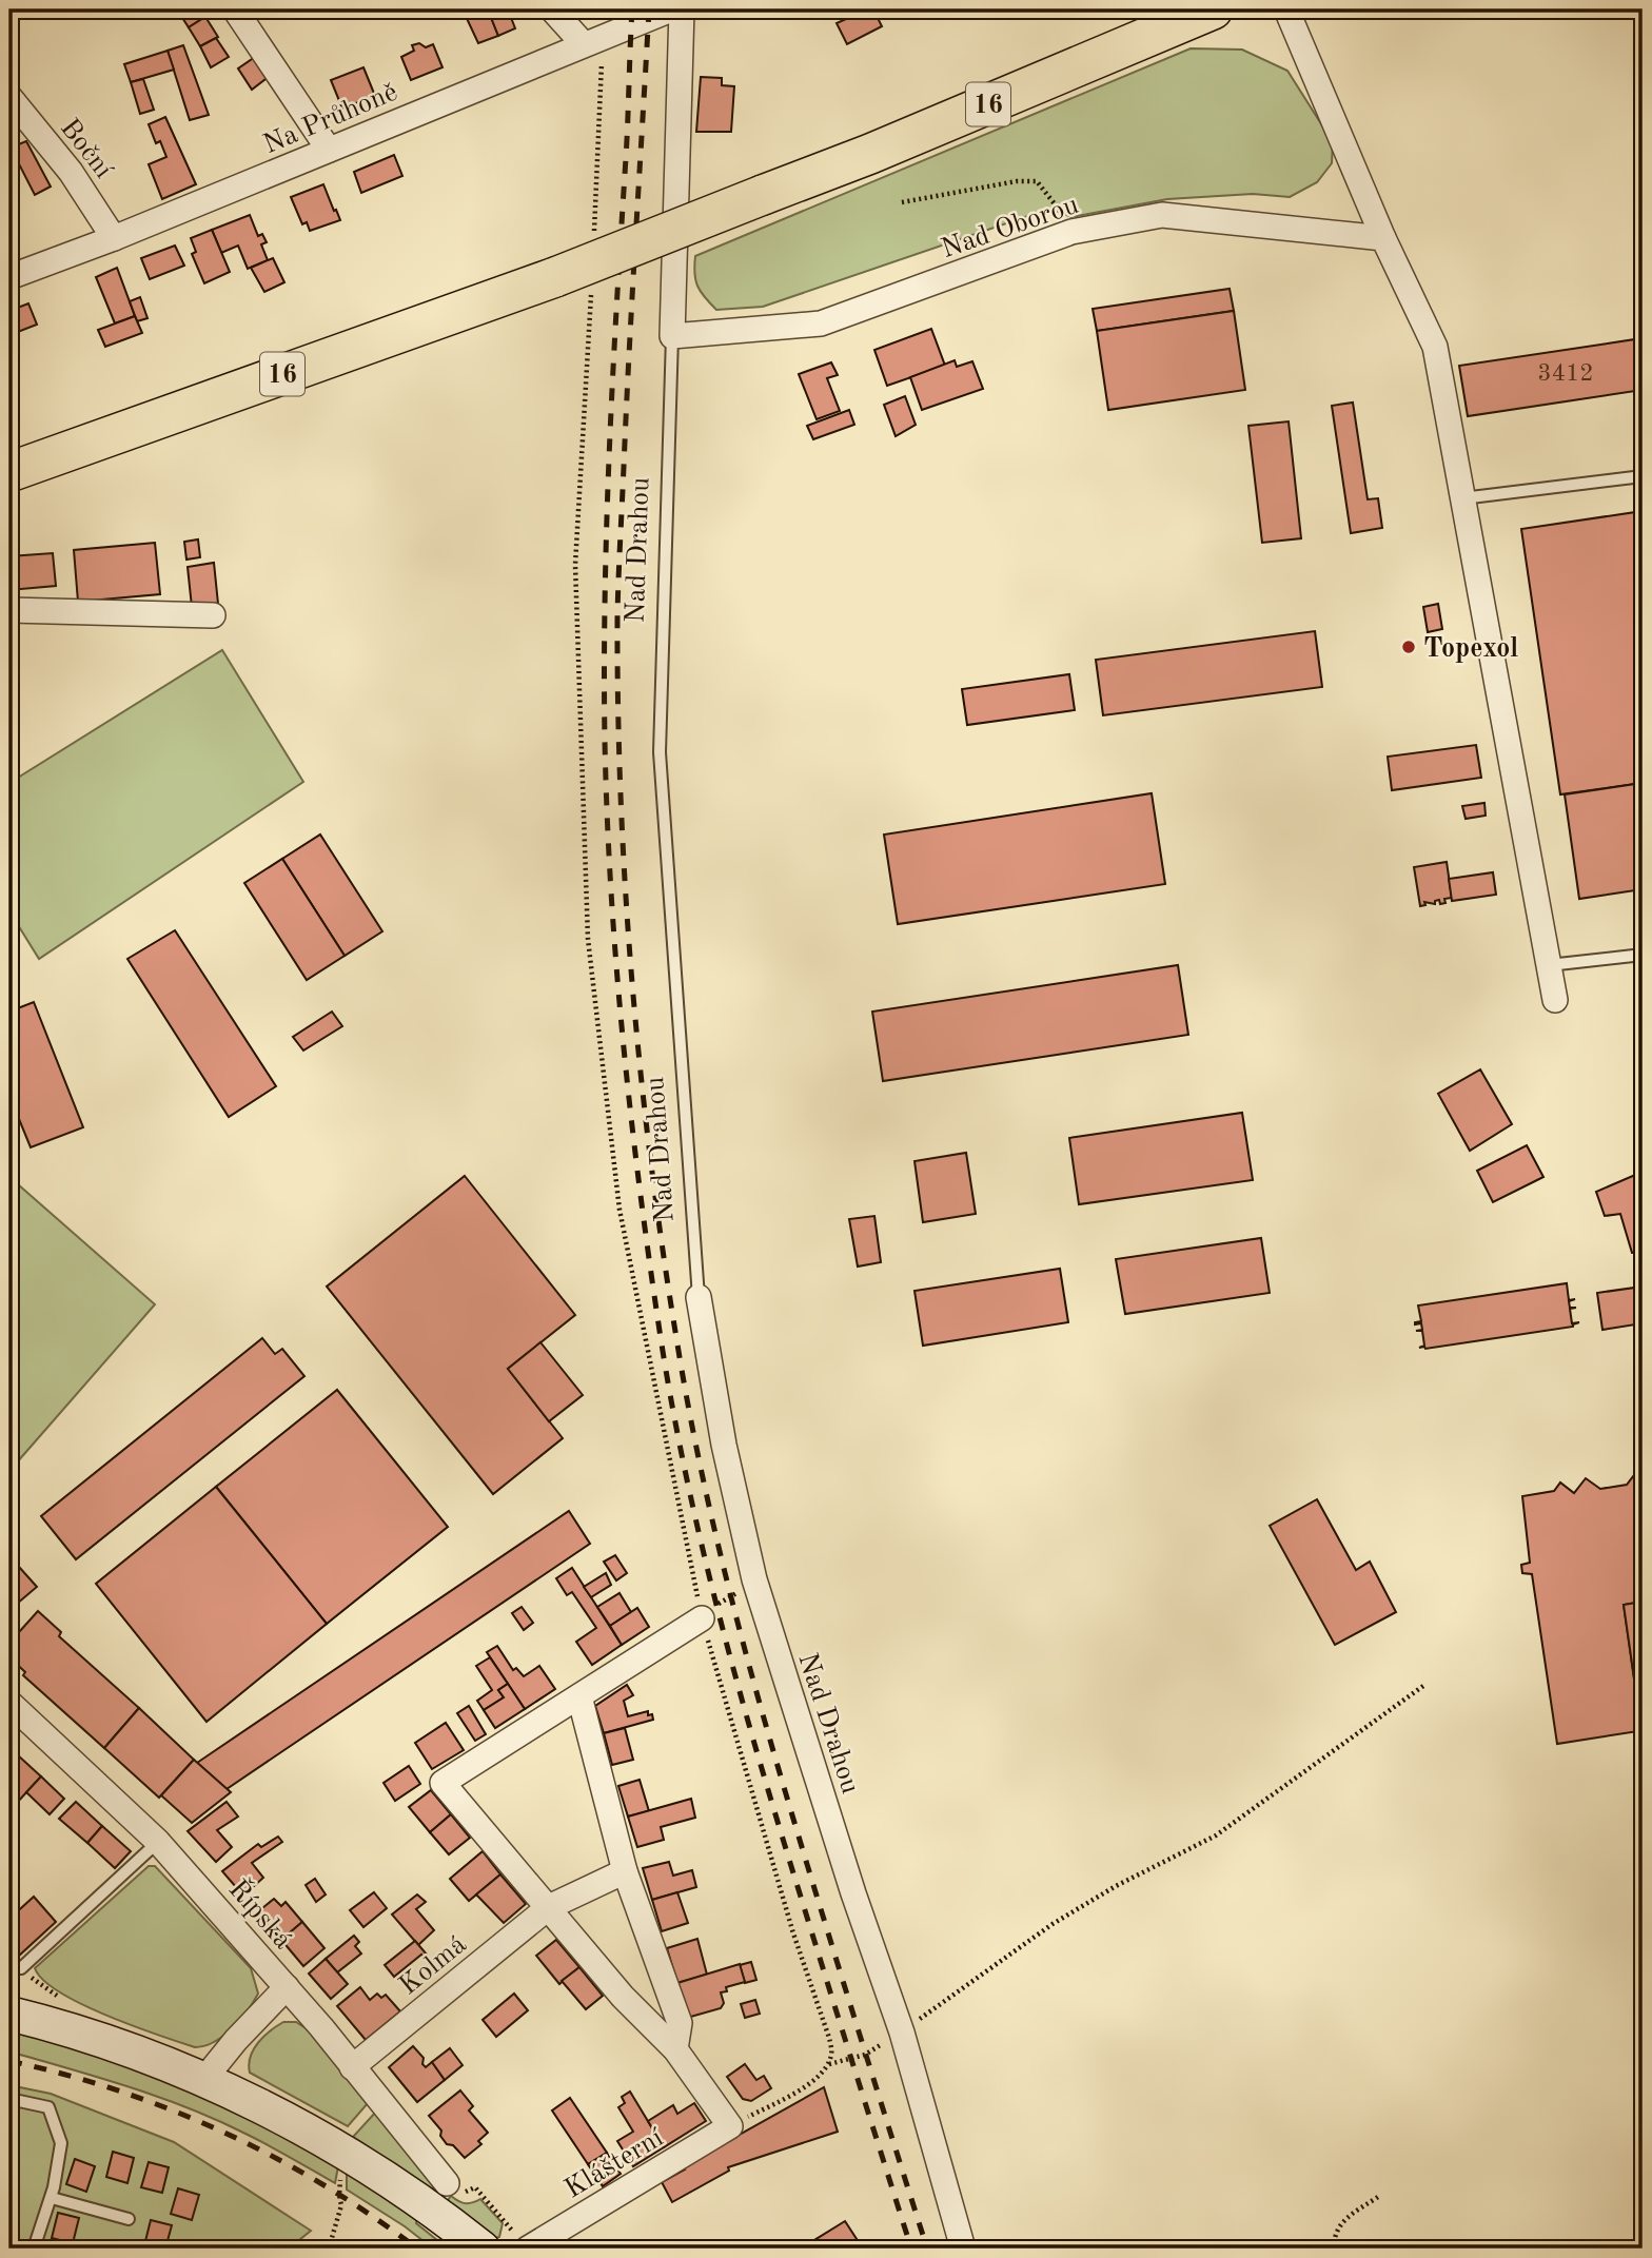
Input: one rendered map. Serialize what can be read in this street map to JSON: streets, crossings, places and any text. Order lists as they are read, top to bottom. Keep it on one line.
{"streets":{"main road":["16"],"street":["Na Průhoně","Boční","Nad Oborou","Nad Drahou","Řípská","Kolmá","Klášterní"]},"crossings":[["Na Průhoně","Boční"],["Nad Oborou","Nad Drahou"],["Řípská","Kolmá"]],"places":["Topexol"],"house_numbers":["3412"]}
